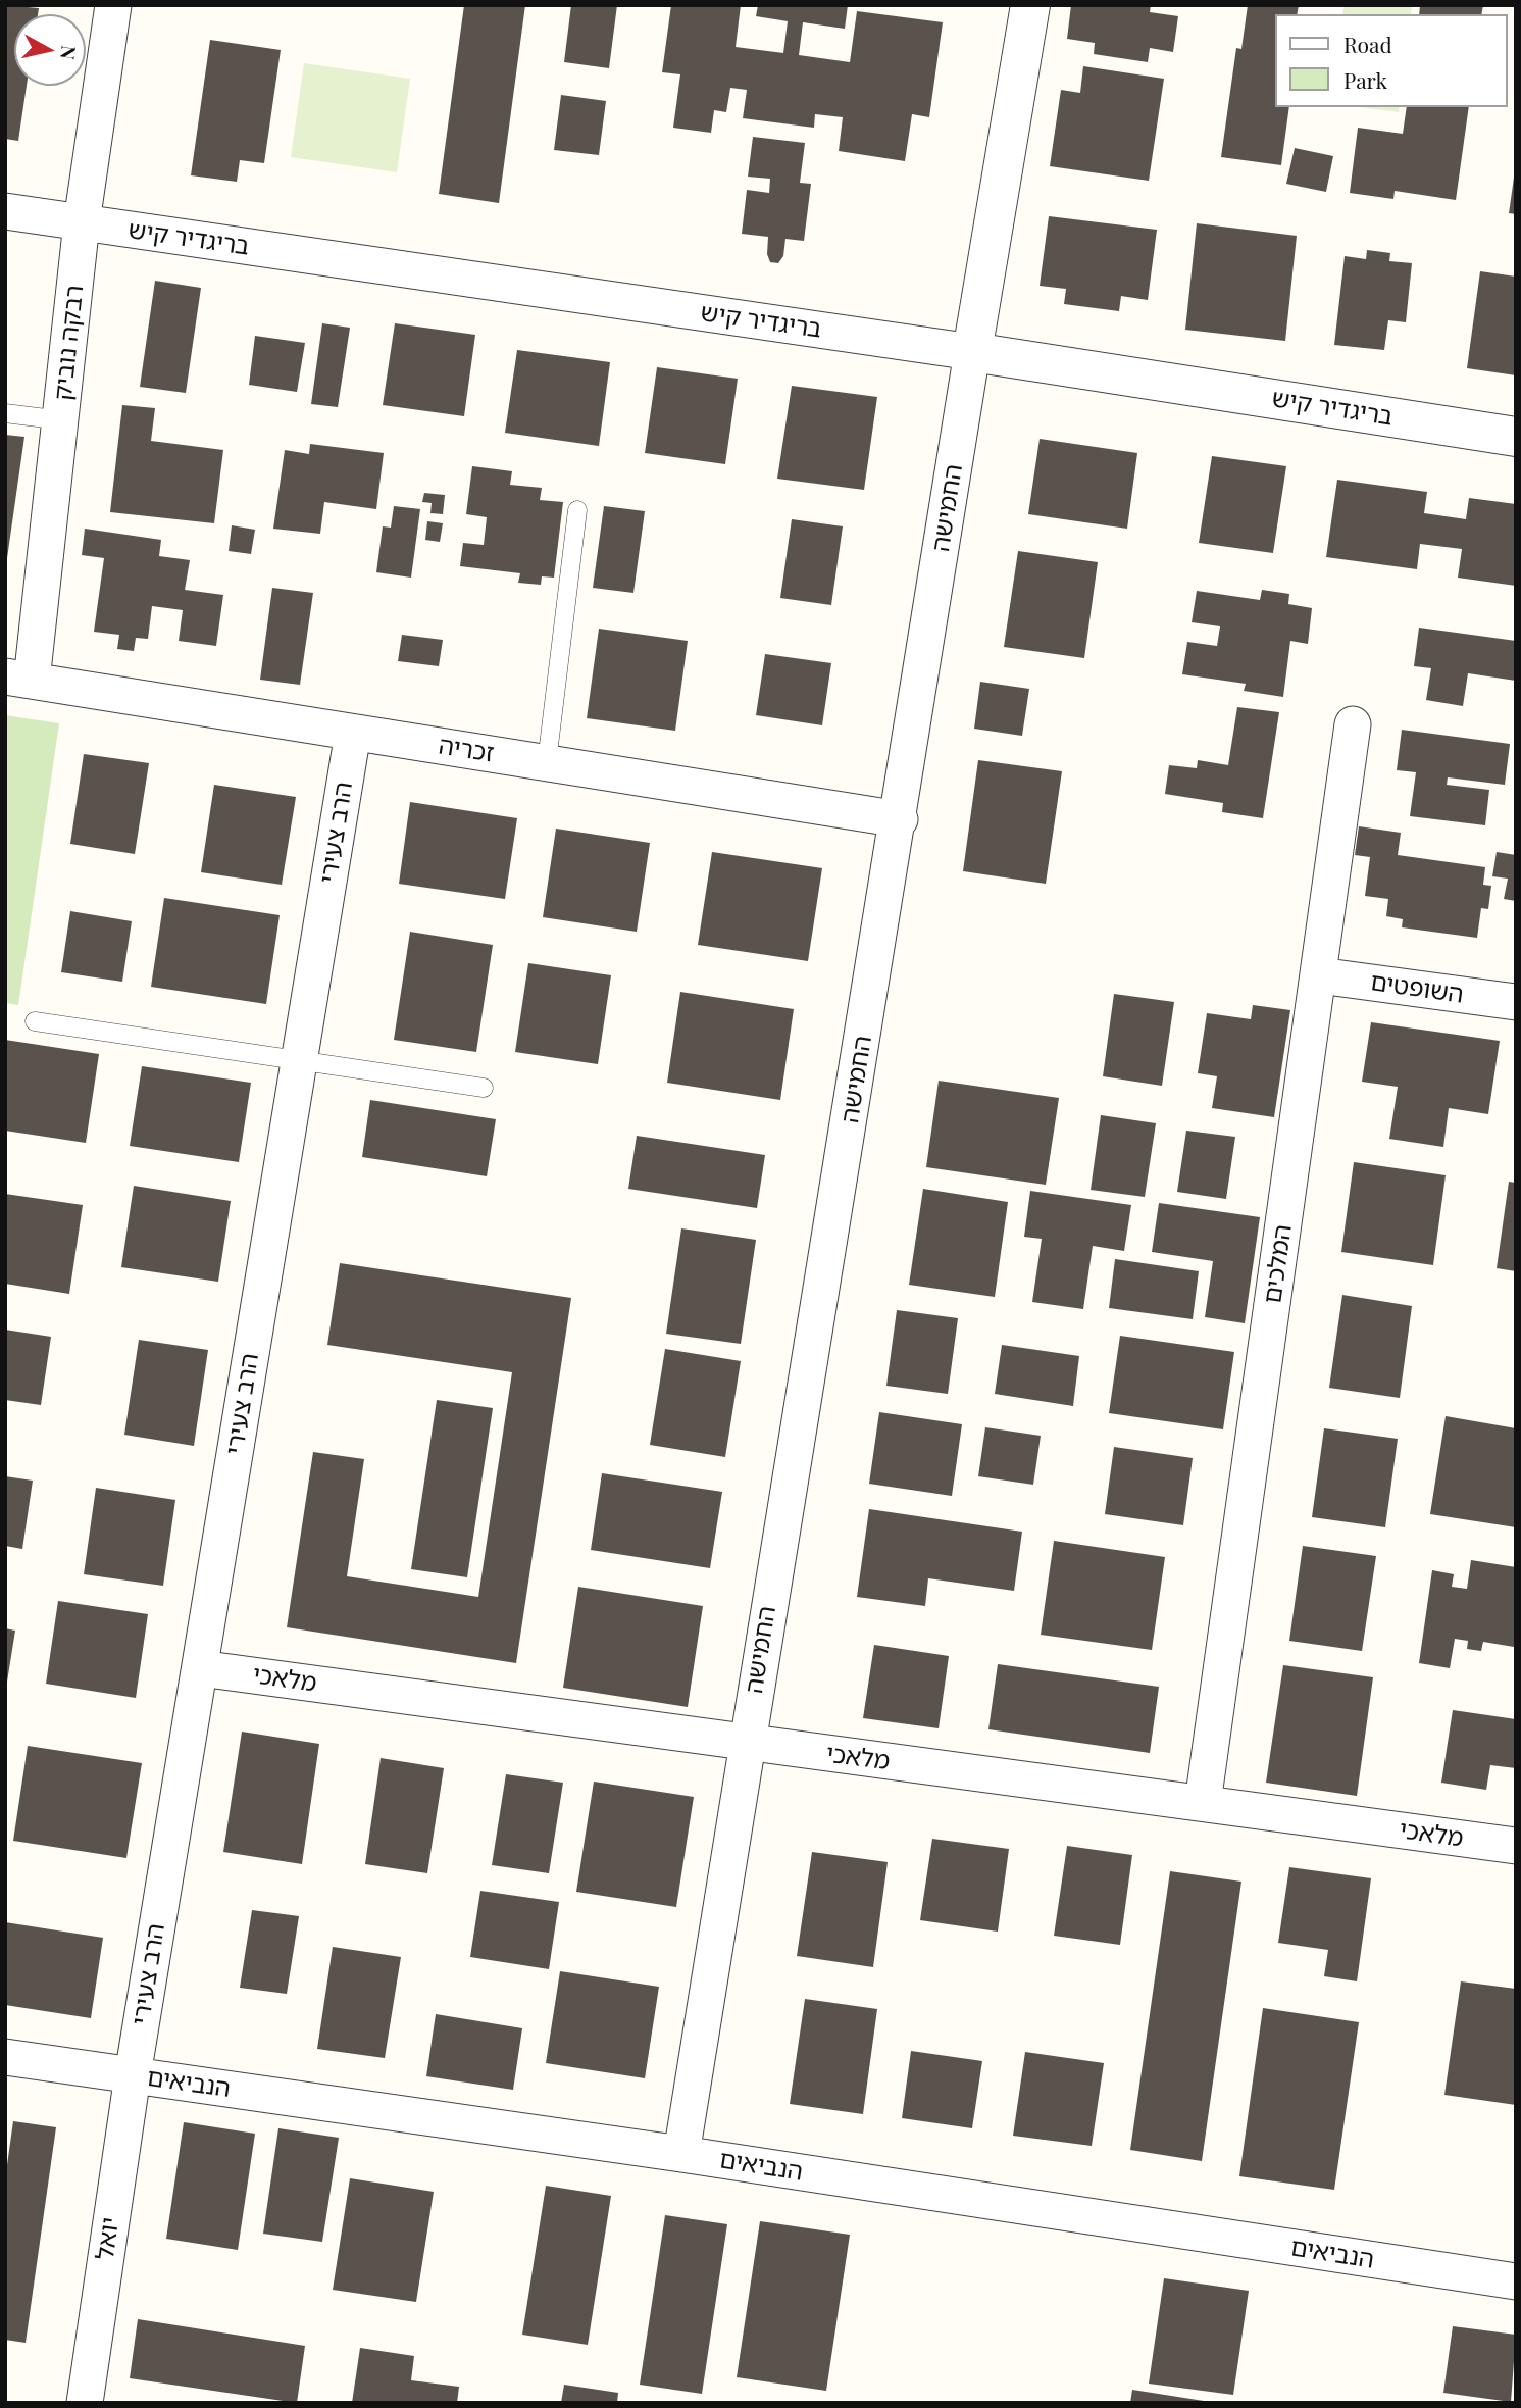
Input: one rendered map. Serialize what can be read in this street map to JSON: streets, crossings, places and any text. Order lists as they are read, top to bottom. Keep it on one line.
{"streets":{"street":["בריגדיר קיש","רבקה נוביק","החמישה","זכריה","הרב צעירי","השופטים","המלכים","מלאכי","הנביאים","יואל"]},"crossings":[["בריגדיר קיש","רבקה נוביק"],["בריגדיר קיש","החמישה"],["רבקה נוביק","זכריה"],["החמישה","זכריה"],["החמישה","מלאכי"],["החמישה","הנביאים"],["זכריה","הרב צעירי"],["הרב צעירי","מלאכי"],["הרב צעירי","הנביאים"],["הרב צעירי","יואל"],["השופטים","המלכים"],["המלכים","מלאכי"],["הנביאים","יואל"]],"legend":["Road","Park"],"north":"right"}
